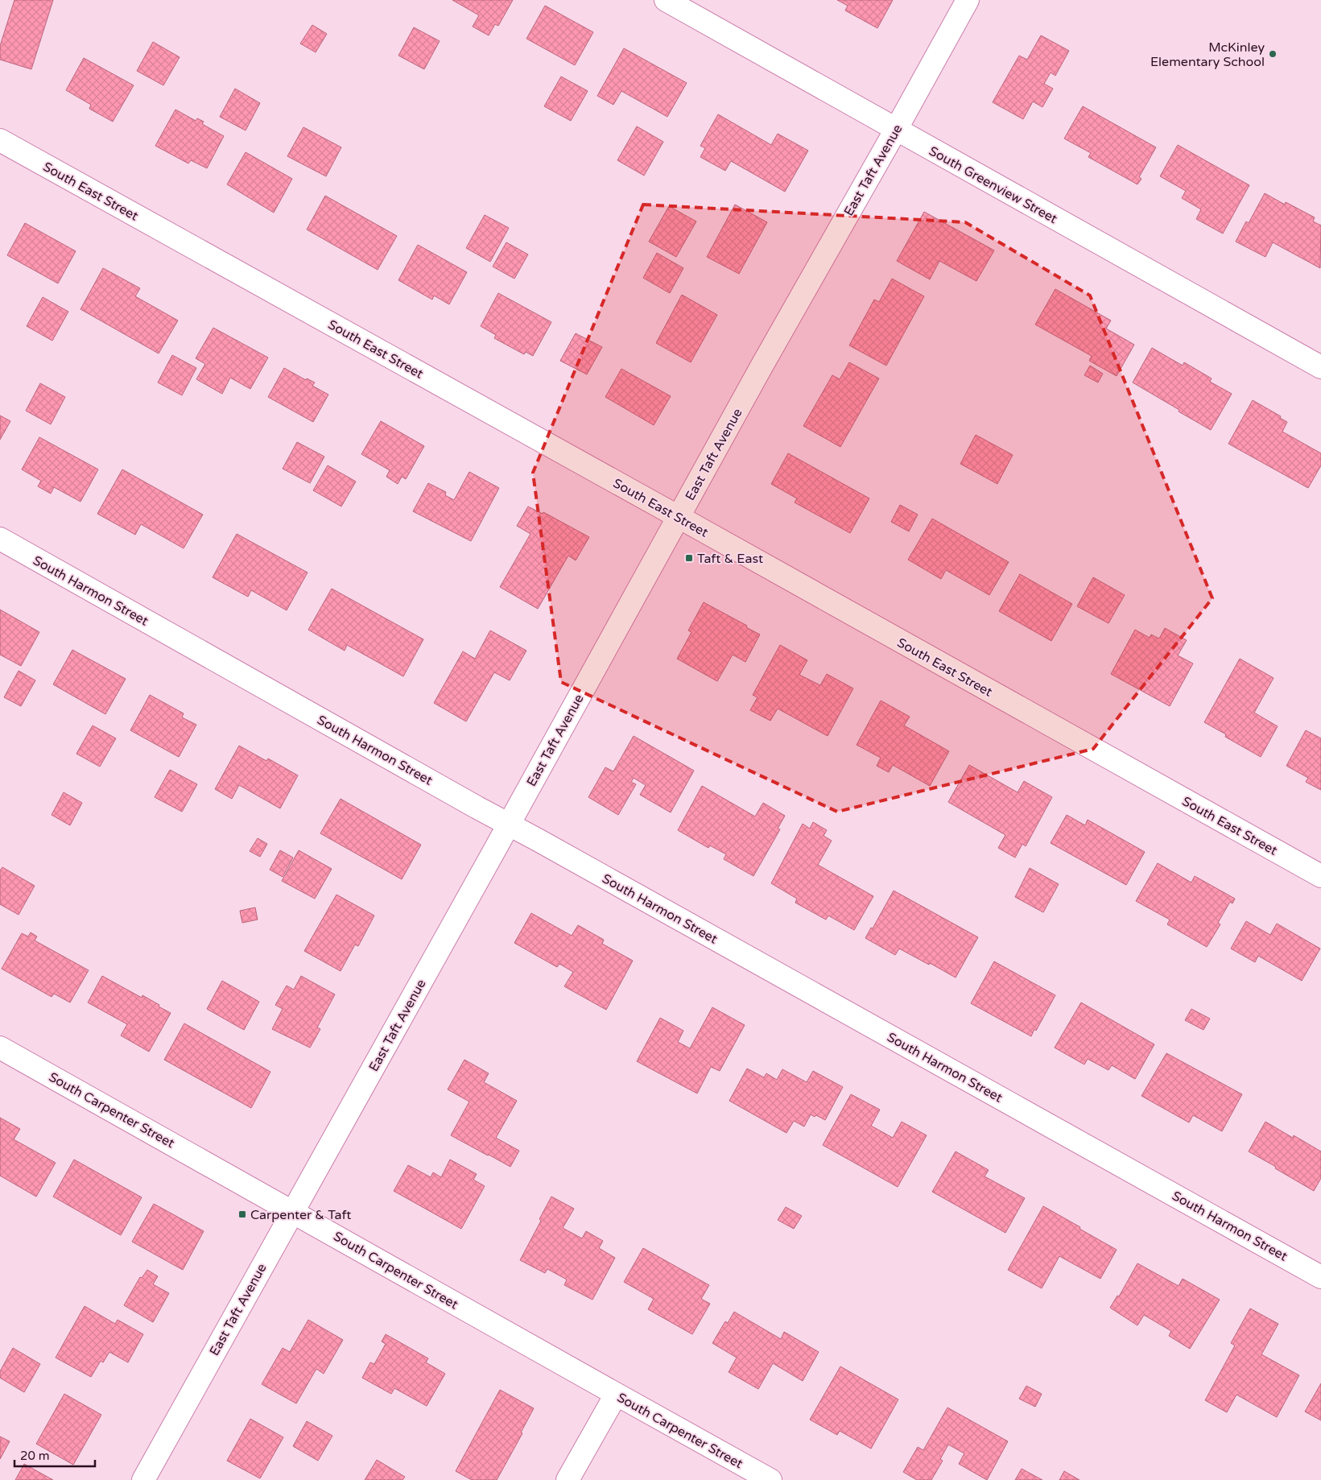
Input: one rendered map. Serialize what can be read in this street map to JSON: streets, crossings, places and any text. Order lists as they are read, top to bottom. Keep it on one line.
{"streets":{"street":["East Taft Avenue","South Greenview Street","South East Street","South Harmon Street","South Carpenter Street"]},"crossings":[["East Taft Avenue","South Greenview Street"],["East Taft Avenue","South East Street"],["East Taft Avenue","South Harmon Street"],["East Taft Avenue","South Carpenter Street"]],"places":{"other":["McKinley Elementary School"],"transit":["Taft & East","Carpenter & Taft"]},"scale_bar":"20 m"}
